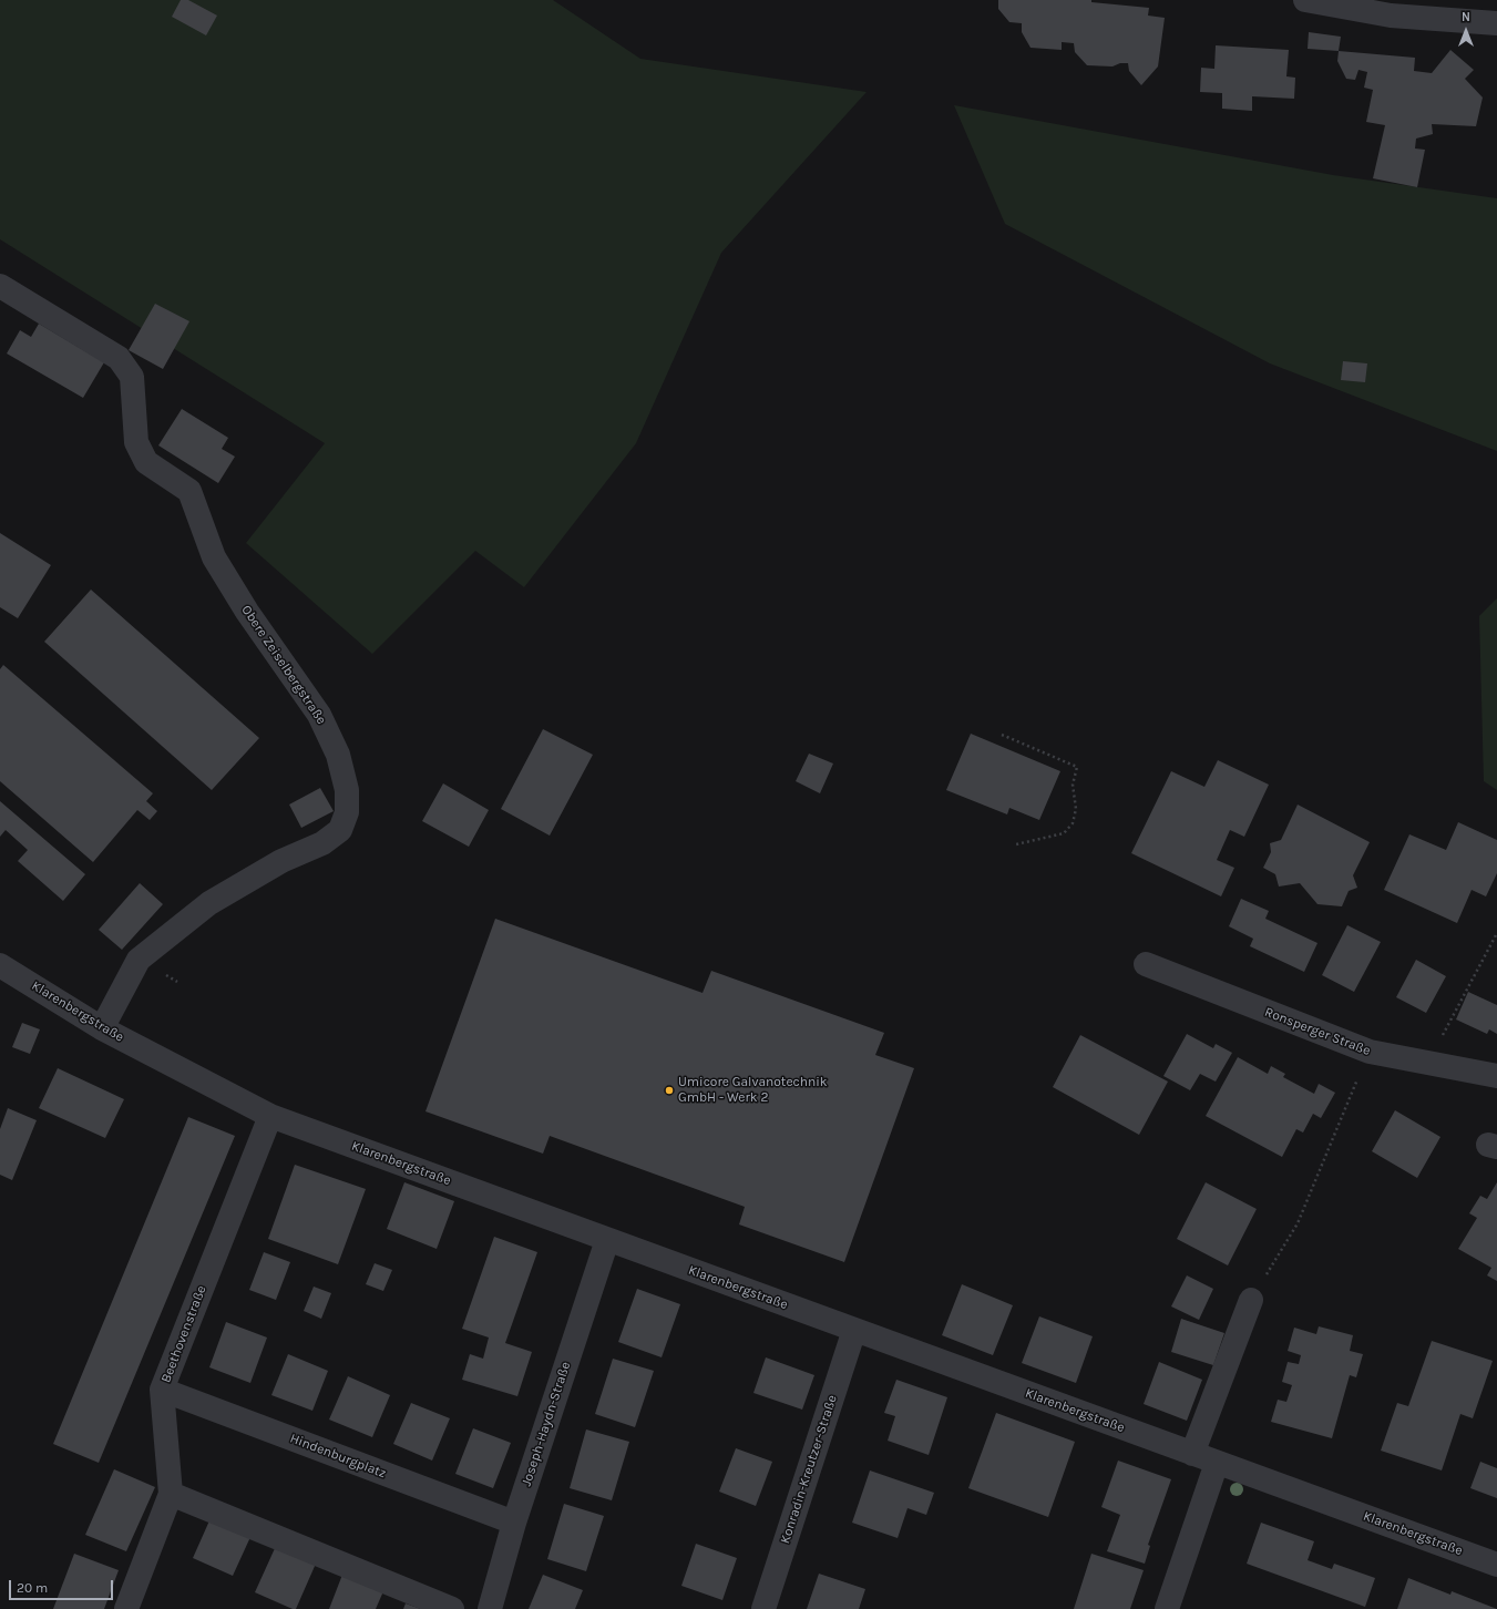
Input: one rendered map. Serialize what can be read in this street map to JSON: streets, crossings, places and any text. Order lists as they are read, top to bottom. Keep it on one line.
{"streets":{"street":["Obere Zeiselbergstraße","Klarenbergstraße","Ronsperger Straße","Beethovenstraße","Joseph-Haydn-Straße","Hindenburgplatz","Konradin-Kreutzer-Straße"]},"crossings":[["Obere Zeiselbergstraße","Klarenbergstraße"],["Klarenbergstraße","Beethovenstraße"],["Klarenbergstraße","Joseph-Haydn-Straße"],["Klarenbergstraße","Konradin-Kreutzer-Straße"],["Beethovenstraße","Hindenburgplatz"],["Joseph-Haydn-Straße","Hindenburgplatz"]],"places":["Umicore Galvanotechnik GmbH - Werk 2"],"scale_bar":"20 m","north":"top"}
